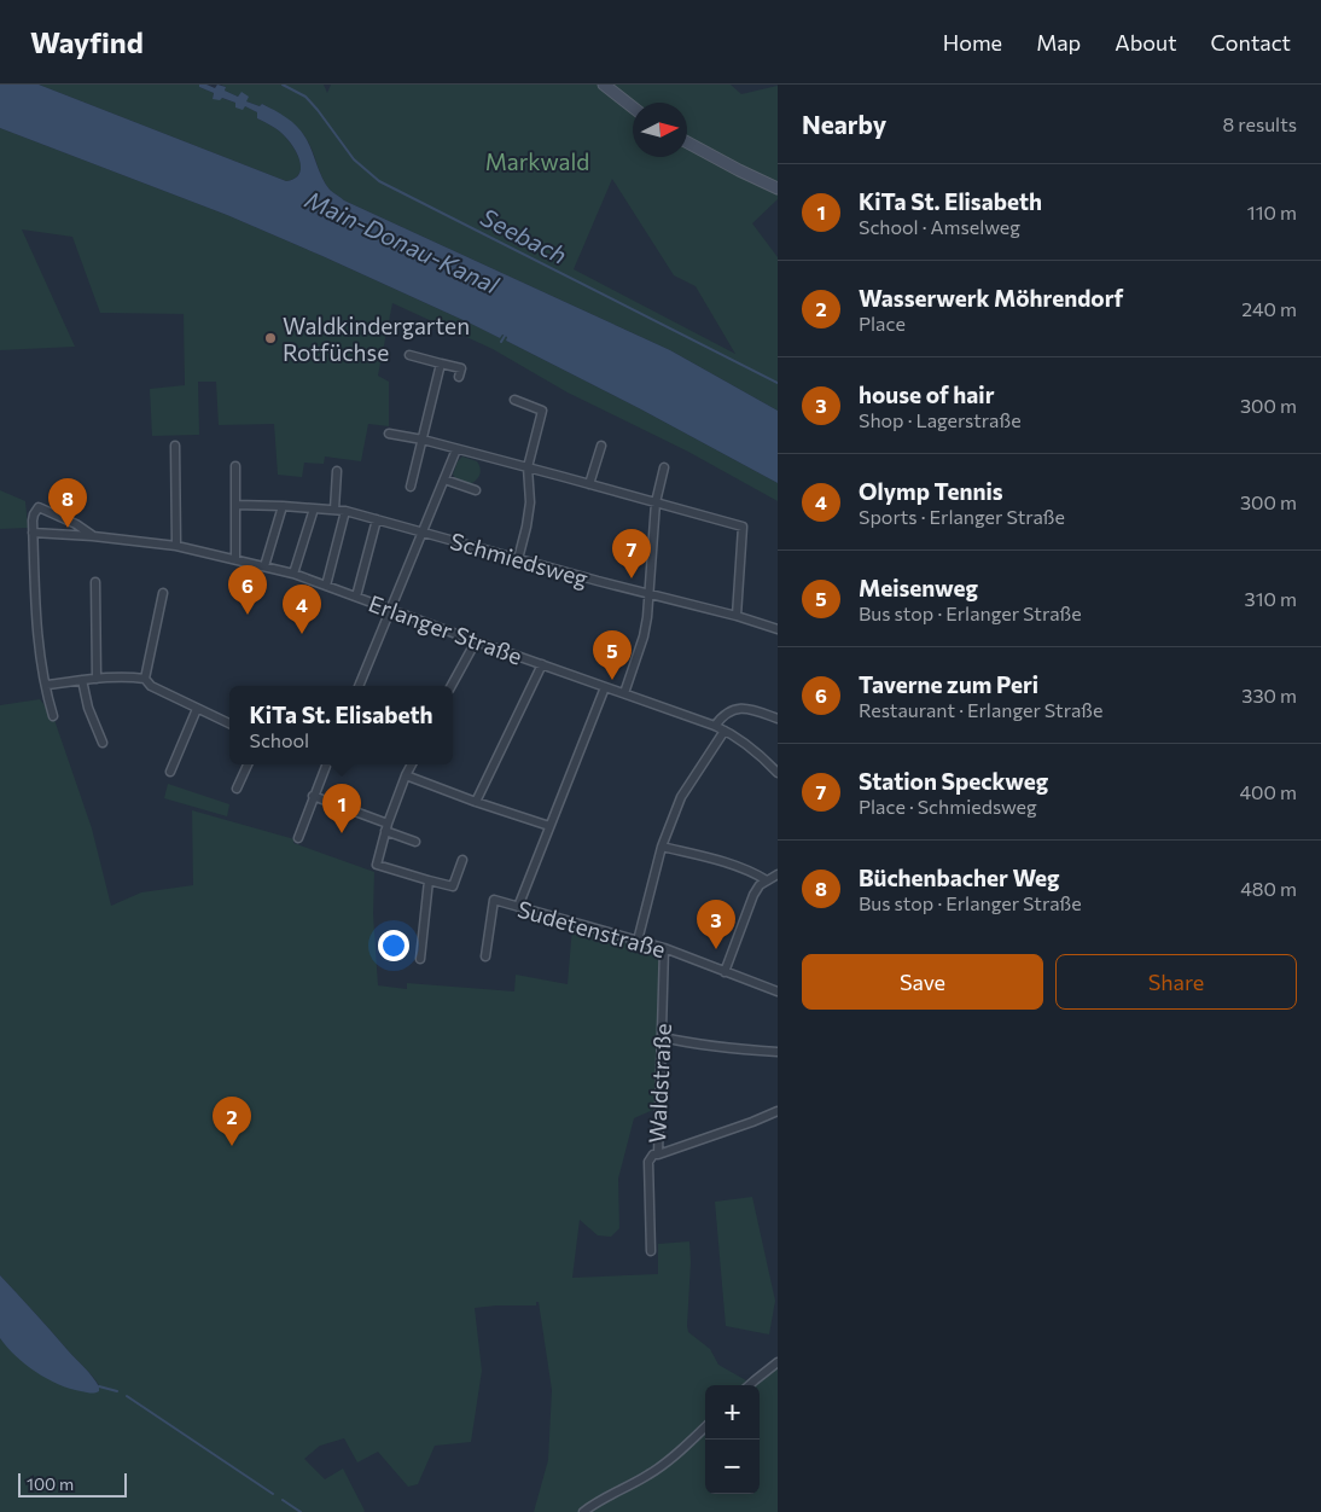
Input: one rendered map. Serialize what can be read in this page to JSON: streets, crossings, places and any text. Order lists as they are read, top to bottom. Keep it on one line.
{"streets":{"street":["Schmiedsweg","Erlanger Straße","Sudetenstraße","Waldstraße"]},"crossings":[["Sudetenstraße","Waldstraße"]],"water":["Seebach","Main-Donau-Kanal"],"parks":["Markwald"],"places":["Waldkindergarten Rotfüchse"],"scale_bar":"100 m","north":"right","page":{"header":"Wayfind","nav":["Home","Map","About","Contact"],"heading":["Nearby","8 results"],"list":[{"mark":"1","name":"KiTa St. Elisabeth","note":"School · Amselweg","value":"110 m"},{"mark":"2","name":"Wasserwerk Möhrendorf","note":"Place","value":"240 m"},{"mark":"3","name":"house of hair","note":"Shop · Lagerstraße","value":"300 m"},{"mark":"4","name":"Olymp Tennis","note":"Sports · Erlanger Straße","value":"300 m"},{"mark":"5","name":"Meisenweg","note":"Bus stop · Erlanger Straße","value":"310 m"},{"mark":"6","name":"Taverne zum Peri","note":"Restaurant · Erlanger Straße","value":"330 m"},{"mark":"7","name":"Station Speckweg","note":"Place · Schmiedsweg","value":"400 m"},{"mark":"8","name":"Büchenbacher Weg","note":"Bus stop · Erlanger Straße","value":"480 m"}],"pins":["8","7","6","4","5","1","3","2"],"popup":["KiTa St. Elisabeth","School"],"buttons":["Save","Share"],"map_buttons":["+","−"],"scale":"100 m"}}
